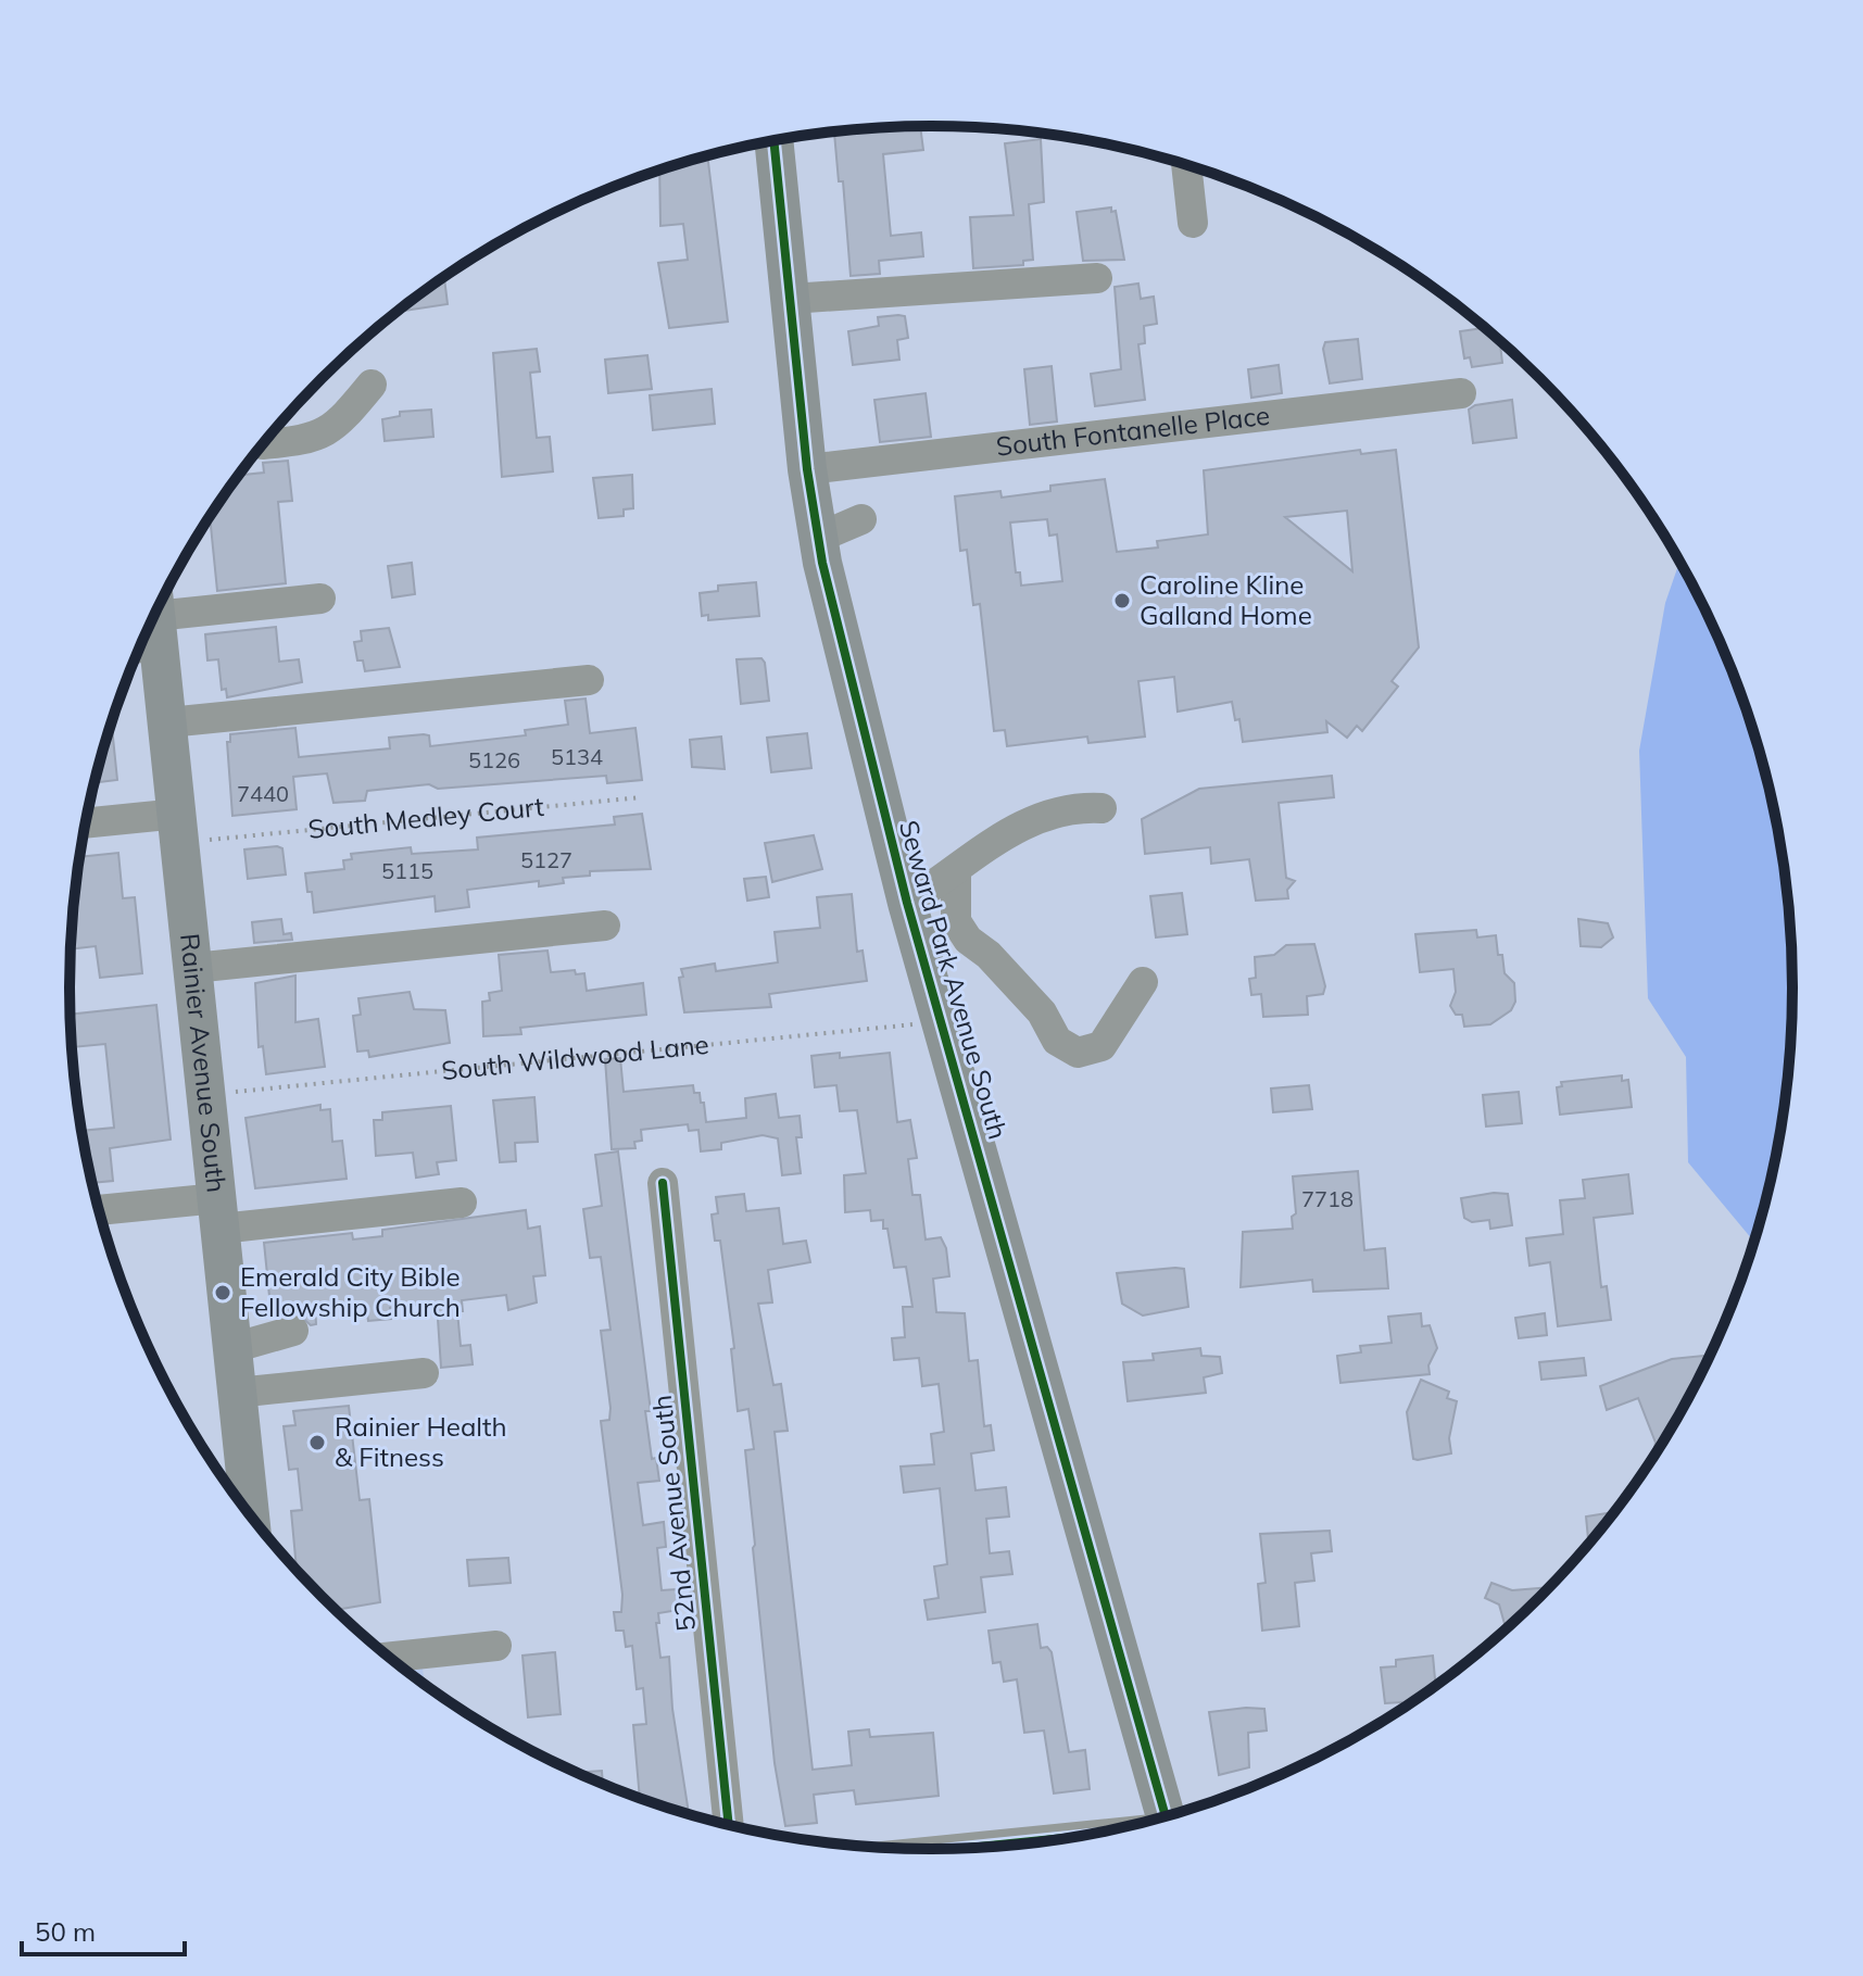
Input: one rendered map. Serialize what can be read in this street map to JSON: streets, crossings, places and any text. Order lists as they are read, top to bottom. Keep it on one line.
{"streets":{"main road":["Seward Park Avenue South","Rainier Avenue South"],"street":["South Fontanelle Place","52nd Avenue South"],"path":["South Medley Court","South Wildwood Lane"]},"crossings":[["South Fontanelle Place","Seward Park Avenue South"]],"places":["Caroline Kline Galland Home","Emerald City Bible Fellowship Church","Rainier Health & Fitness"],"house_numbers":["5134","5126","7440","5127","5115","7718"],"scale_bar":"50 m"}
